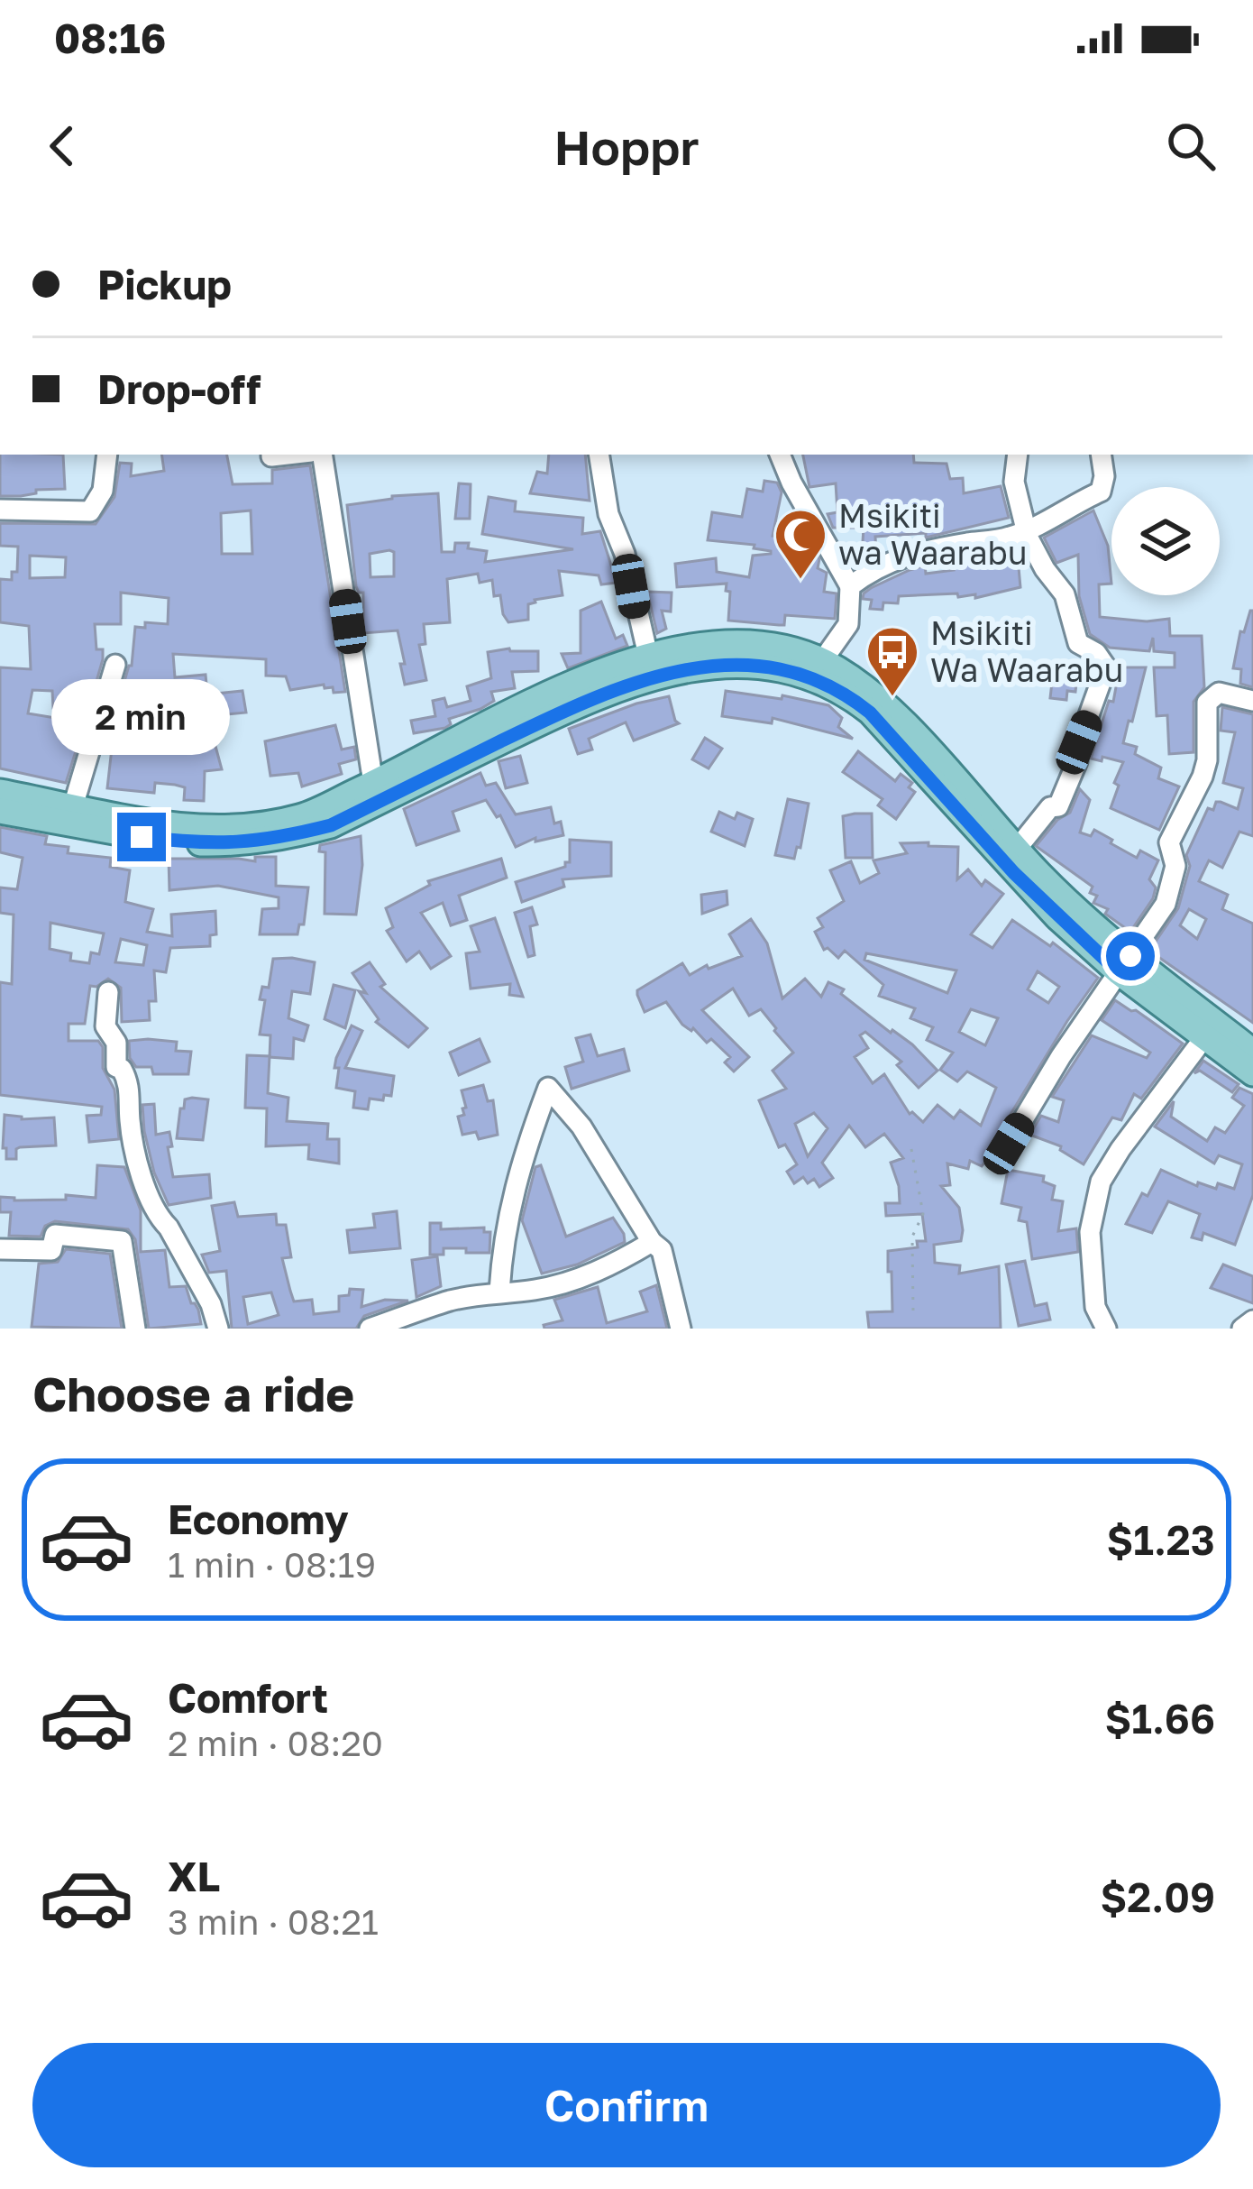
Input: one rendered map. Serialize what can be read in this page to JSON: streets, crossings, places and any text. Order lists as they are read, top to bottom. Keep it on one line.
{"places":{"mosque":["Msikiti wa Waarabu"],"bus stop":["Msikiti Wa Waarabu"]},"page":{"status":"08:16","header":"Hoppr","banner":["Pickup","Drop-off"],"bubble":"2 min","heading":"Choose a ride","list":[{"name":"Economy","note":"1 min · 08:19","value":"$1.23"},{"name":"Comfort","note":"2 min · 08:20","value":"$1.66"},{"name":"XL","note":"3 min · 08:21","value":"$2.09"}],"buttons":"Confirm"}}
